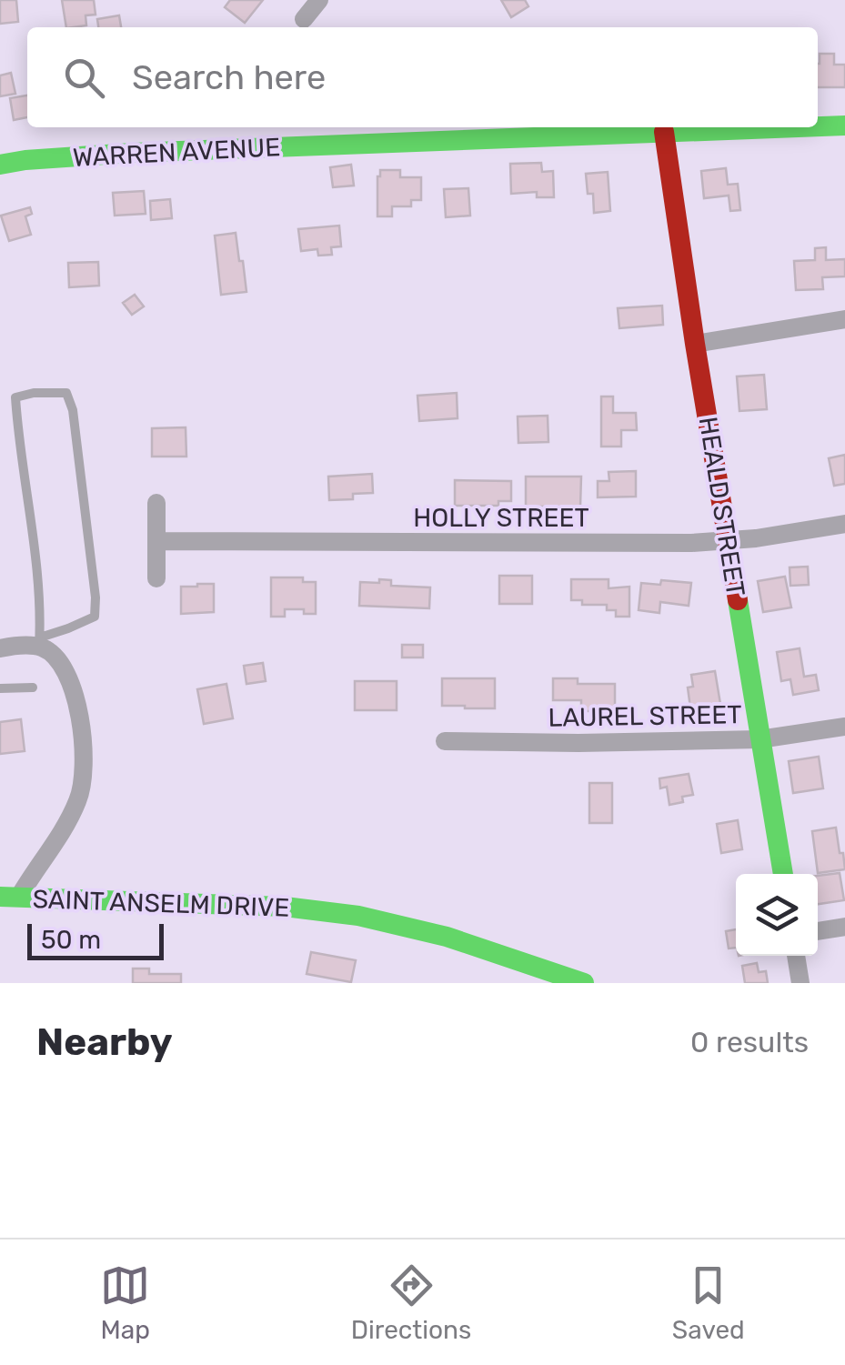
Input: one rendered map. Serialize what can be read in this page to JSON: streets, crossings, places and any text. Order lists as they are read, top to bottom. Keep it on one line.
{"streets":{"street":["WARREN AVENUE","HEALD STREET","HOLLY STREET","LAUREL STREET","SAINT ANSELM DRIVE"]},"crossings":[["WARREN AVENUE","HEALD STREET"],["HEALD STREET","HOLLY STREET"],["HEALD STREET","LAUREL STREET"]],"scale_bar":"50 m","page":{"search":"Search here","scale":"50 m","heading":["Nearby","0 results"],"nav":["Map","Directions","Saved"]}}
